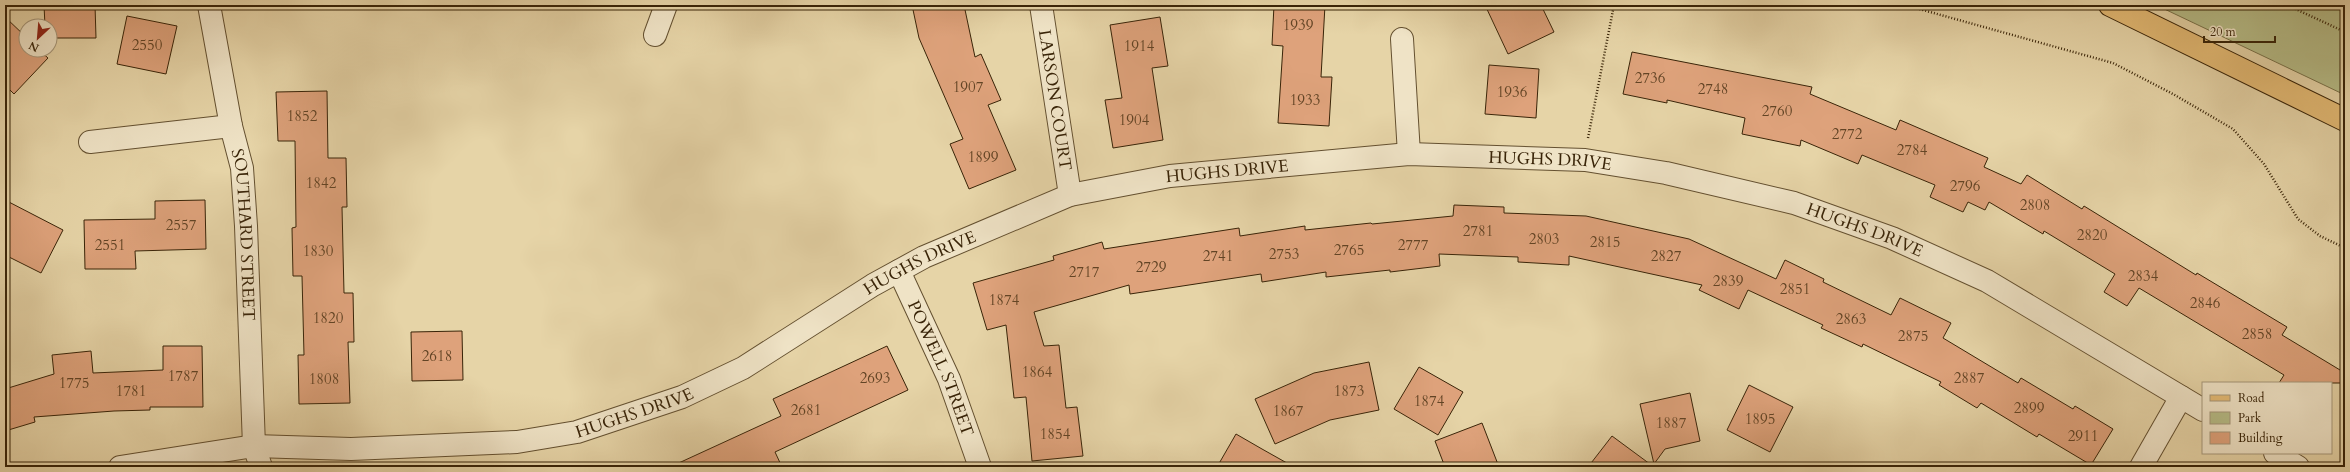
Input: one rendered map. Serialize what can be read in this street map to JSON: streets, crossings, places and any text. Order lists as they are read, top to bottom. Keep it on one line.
{"streets":{"street":["LARSON COURT","HUGHS DRIVE","SOUTHARD STREET","POWELL STREET"]},"crossings":[["LARSON COURT","HUGHS DRIVE"],["HUGHS DRIVE","SOUTHARD STREET"],["HUGHS DRIVE","POWELL STREET"]],"house_numbers":["1939","2550","1914","2736","1907","2748","1936","1933","2760","1852","1904","2772","2784","1899","1842","2796","2808","2557","2781","2820","2803","2815","2551","2777","2765","1830","2753","2741","2827","2729","2717","2834","2839","2851","1874","2846","1820","2863","2858","2875","2618","1864","1787","2693","2887","1808","1775","1781","1873","1874","2899","2681","1867","1895","1887","1854","2911"],"legend":["Road","Park","Building"],"scale_bar":"20 m","north":"bottom left"}
